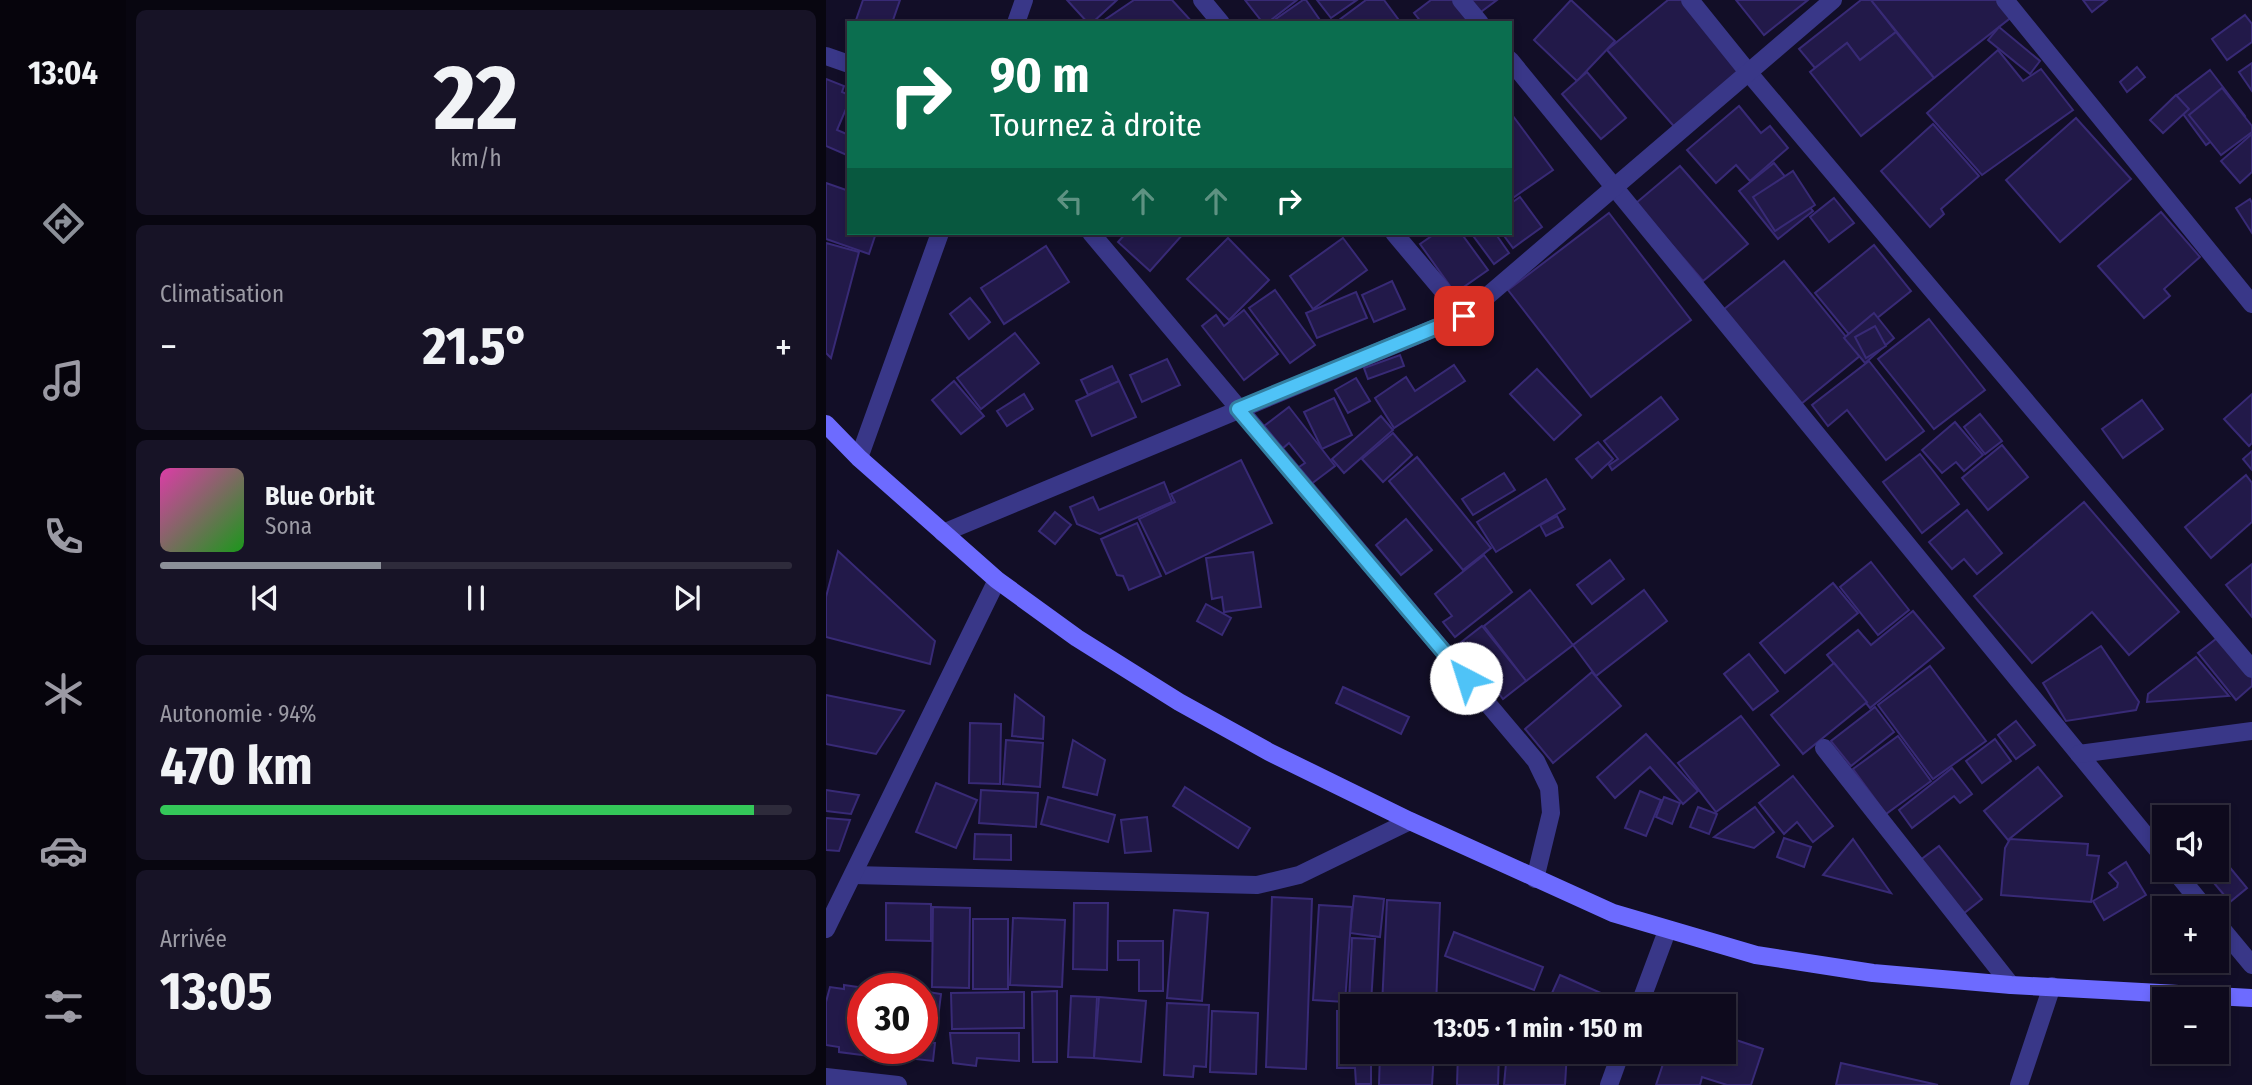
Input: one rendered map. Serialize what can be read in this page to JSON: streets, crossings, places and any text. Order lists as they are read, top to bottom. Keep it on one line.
{"page":{"tabs":"13:04","tile":[["22","km/h"],"Climatisation",["Autonomie · 94%","470 km"],["Arrivée","13:05"]],"turn":["90 m","Tournez à droite"],"heat":["−","21.5°","+"],"song":["Blue Orbit","Sona"],"map_buttons":["+","−"],"limit":"30","trip":"13:05 · 1 min · 150 m"}}
